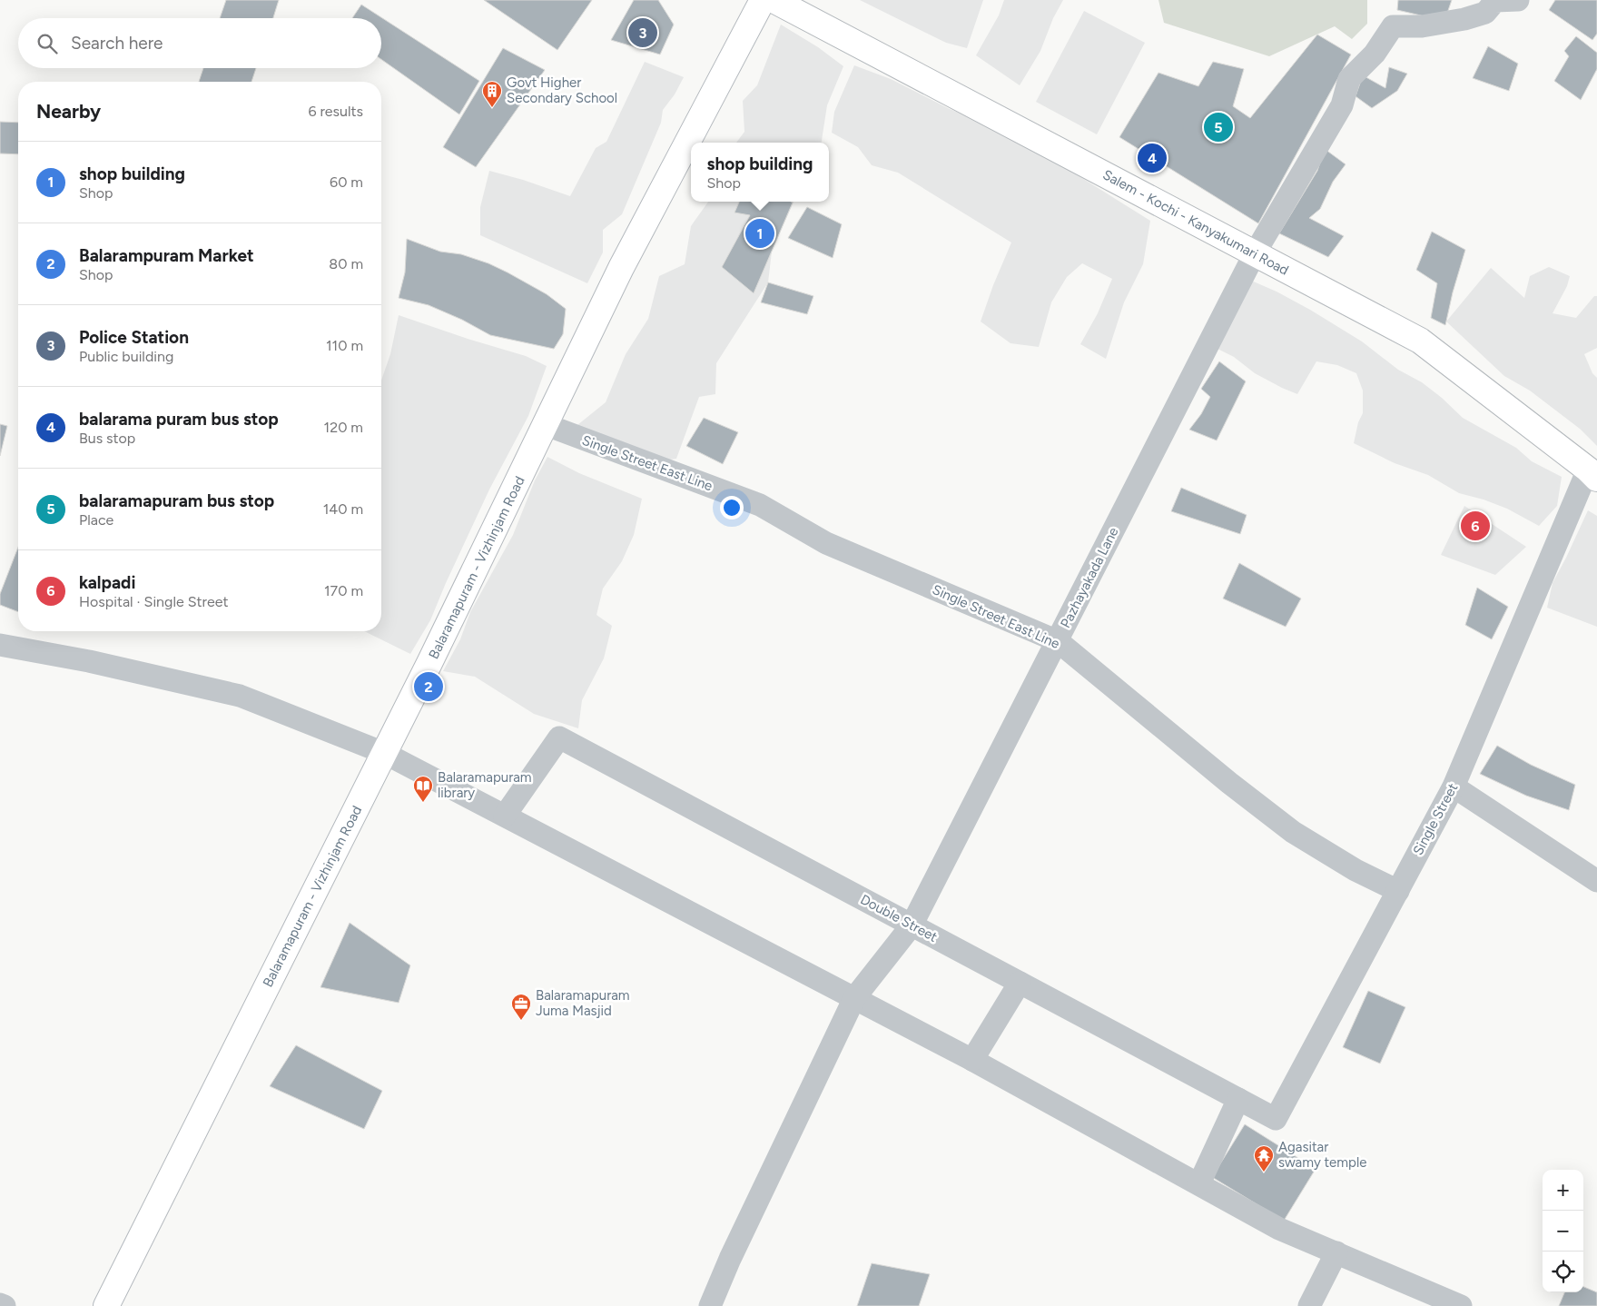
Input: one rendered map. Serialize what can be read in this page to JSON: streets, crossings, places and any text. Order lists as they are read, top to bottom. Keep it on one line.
{"streets":{"main road":["Salem - Kochi - Kanyakumari Road","Balaramapuram - Vizhinjam Road"],"street":["Single Street East Line","Pazhayakada Lane","Single Street","Double Street"]},"crossings":[["Salem - Kochi - Kanyakumari Road","Pazhayakada Lane"],["Salem - Kochi - Kanyakumari Road","Single Street"],["Single Street East Line","Balaramapuram - Vizhinjam Road"],["Single Street East Line","Pazhayakada Lane"],["Single Street East Line","Single Street"],["Pazhayakada Lane","Double Street"],["Single Street","Double Street"]],"places":{"building":["Govt Higher Secondary School"],"library":["Balaramapuram library"],"office":["Balaramapuram Juma Masjid"],"temple":["Agasitar swamy temple"]},"page":{"pins":["3","5","4","1","6","2"],"search":"Search here","heading":["Nearby","6 results"],"list":[{"mark":"1","name":"shop building","note":"Shop","value":"60 m"},{"mark":"2","name":"Balarampuram Market","note":"Shop","value":"80 m"},{"mark":"3","name":"Police Station","note":"Public building","value":"110 m"},{"mark":"4","name":"balarama puram bus stop","note":"Bus stop","value":"120 m"},{"mark":"5","name":"balaramapuram bus stop","note":"Place","value":"140 m"},{"mark":"6","name":"kalpadi","note":"Hospital · Single Street","value":"170 m"}],"popup":["shop building","Shop"],"map_buttons":["+","−"]}}
